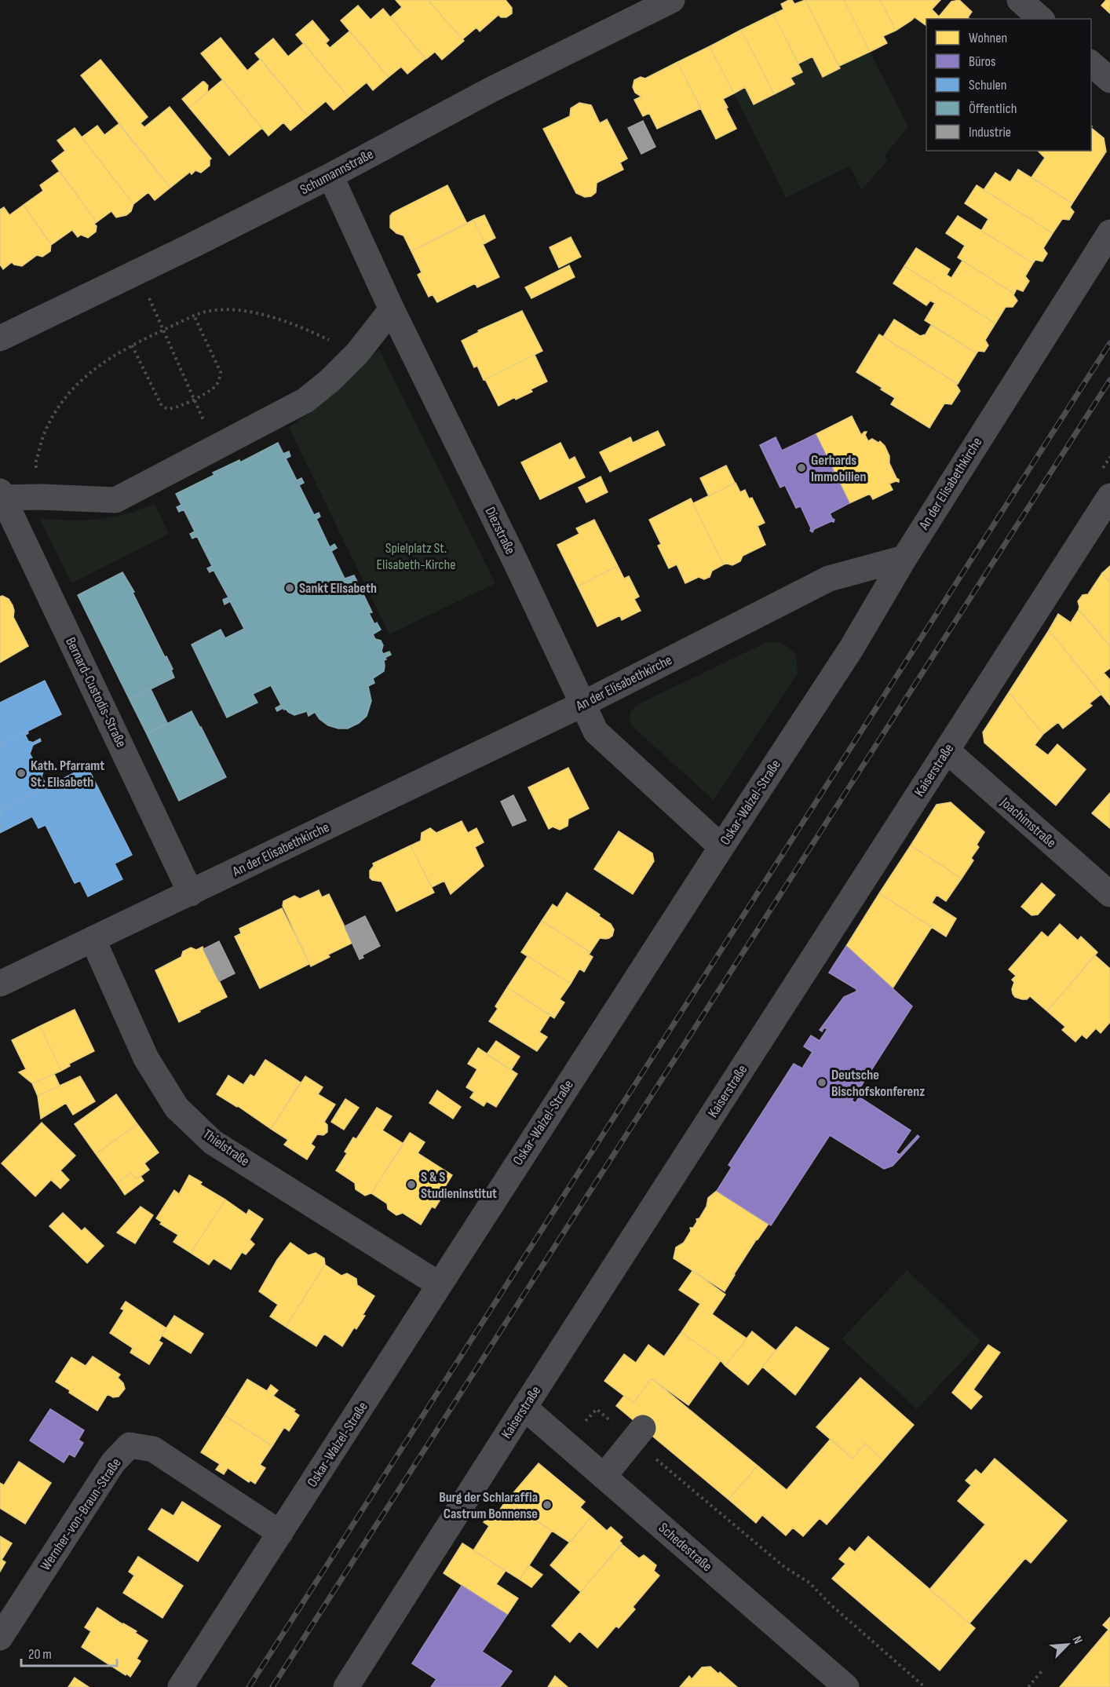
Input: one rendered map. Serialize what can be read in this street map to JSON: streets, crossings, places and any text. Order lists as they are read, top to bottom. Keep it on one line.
{"streets":{"street":["Schumannstraße","An der Elisabethkirche","Diezstraße","Bernard-Custodis-Straße","Kaiserstraße","Oskar-Walzel-Straße","Joachimstraße","Thielstraße","Wernher-von-Braun-Straße","Schedestraße"]},"crossings":[["Schumannstraße","Diezstraße"],["An der Elisabethkirche","Diezstraße"],["An der Elisabethkirche","Bernard-Custodis-Straße"],["An der Elisabethkirche","Oskar-Walzel-Straße"],["An der Elisabethkirche","Thielstraße"],["Diezstraße","Oskar-Walzel-Straße"],["Kaiserstraße","Joachimstraße"],["Kaiserstraße","Schedestraße"],["Oskar-Walzel-Straße","Thielstraße"],["Oskar-Walzel-Straße","Wernher-von-Braun-Straße"]],"parks":["Spielplatz St. Elisabeth-Kirche"],"places":["Gerhards Immobilien","Sankt Elisabeth","Kath. Pfarramt St. Elisabeth","Deutsche Bischofskonferenz","S & S Studieninstitut","Burg der Schlaraffia Castrum Bonnense"],"legend":["Wohnen","Büros","Schulen","Öffentlich","Industrie"],"scale_bar":"20 m","north":"top right"}
